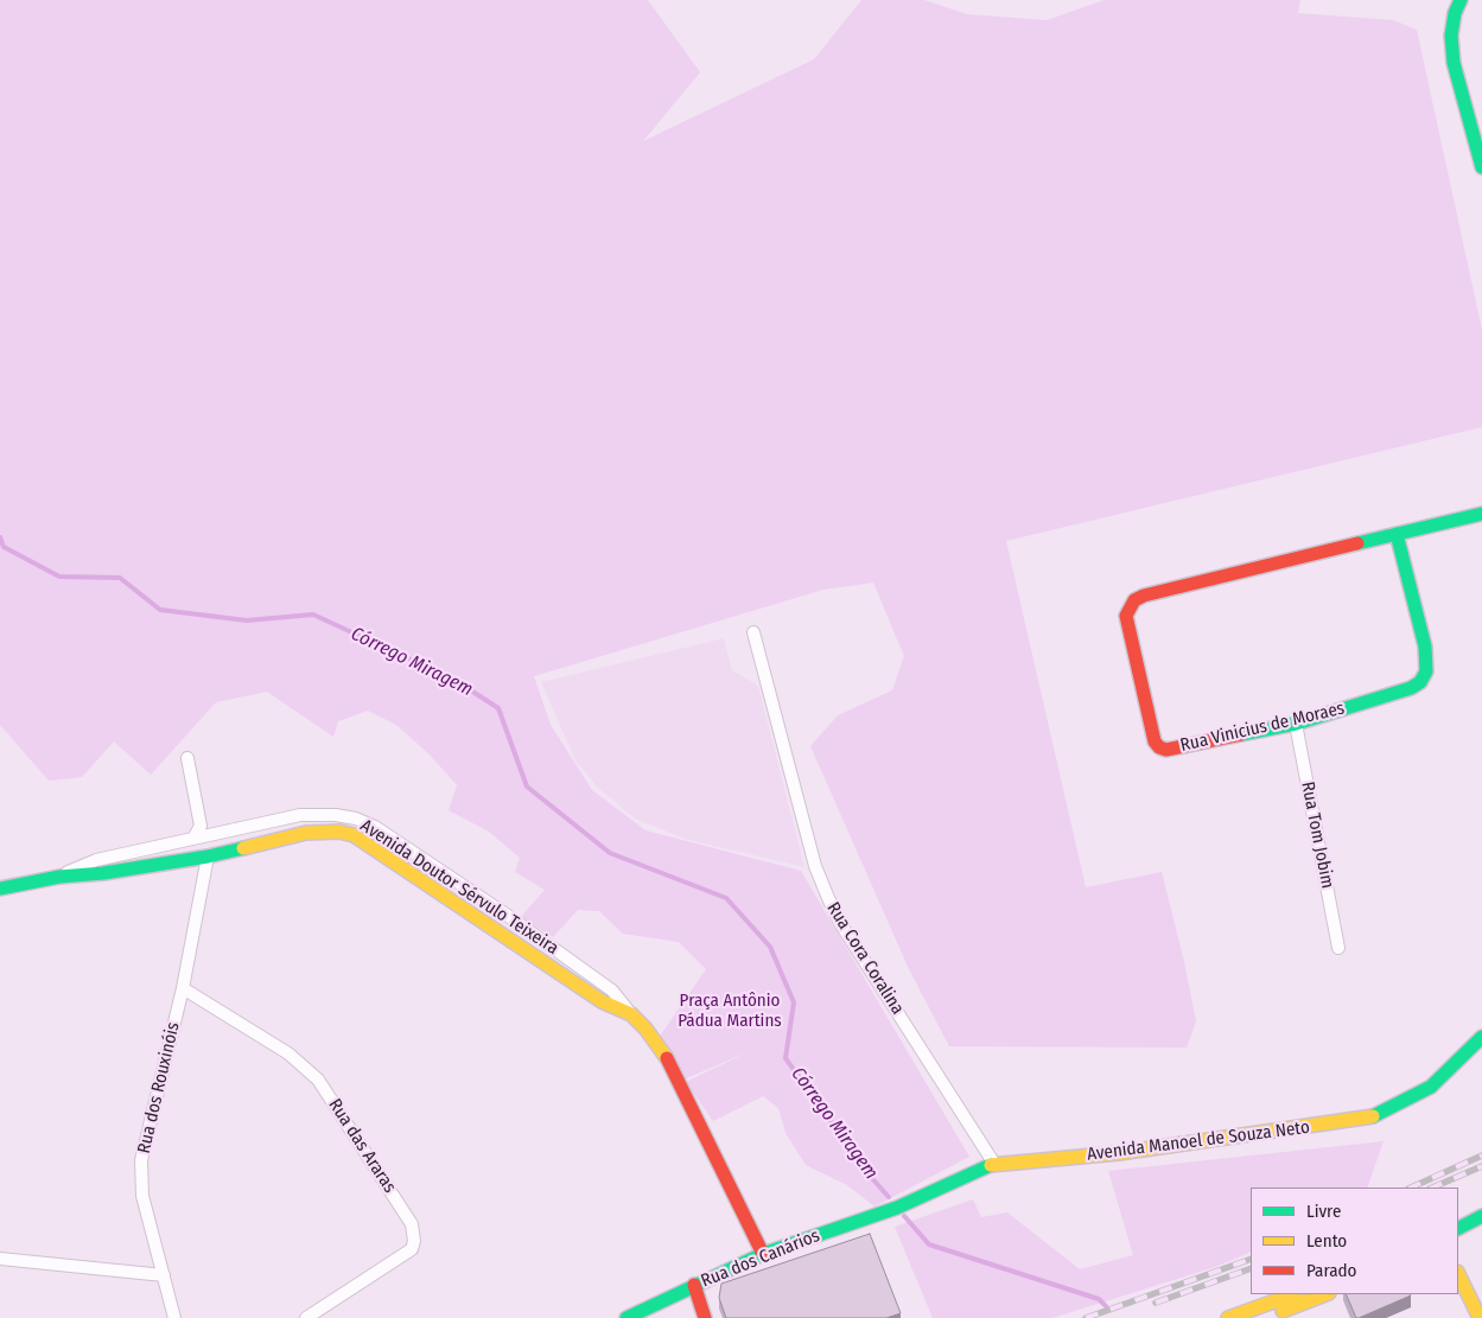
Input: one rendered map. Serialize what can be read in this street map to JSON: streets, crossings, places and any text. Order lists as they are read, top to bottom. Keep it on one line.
{"streets":{"street":["Rua Vinicius de Moraes","Rua Tom Jobim","Avenida Doutor Sérvulo Teixeira","Rua Cora Coralina","Rua dos Rouxinóis","Avenida Manoel de Souza Neto","Rua das Araras","Rua dos Canários"]},"crossings":[["Rua Vinicius de Moraes","Rua Tom Jobim"],["Avenida Doutor Sérvulo Teixeira","Rua dos Rouxinóis"],["Avenida Doutor Sérvulo Teixeira","Rua dos Canários"],["Rua Cora Coralina","Avenida Manoel de Souza Neto"],["Rua dos Rouxinóis","Rua das Araras"],["Avenida Manoel de Souza Neto","Rua dos Canários"]],"water":["Córrego Miragem"],"parks":["Praça Antônio Pádua Martins"],"legend":["Livre","Lento","Parado"]}
